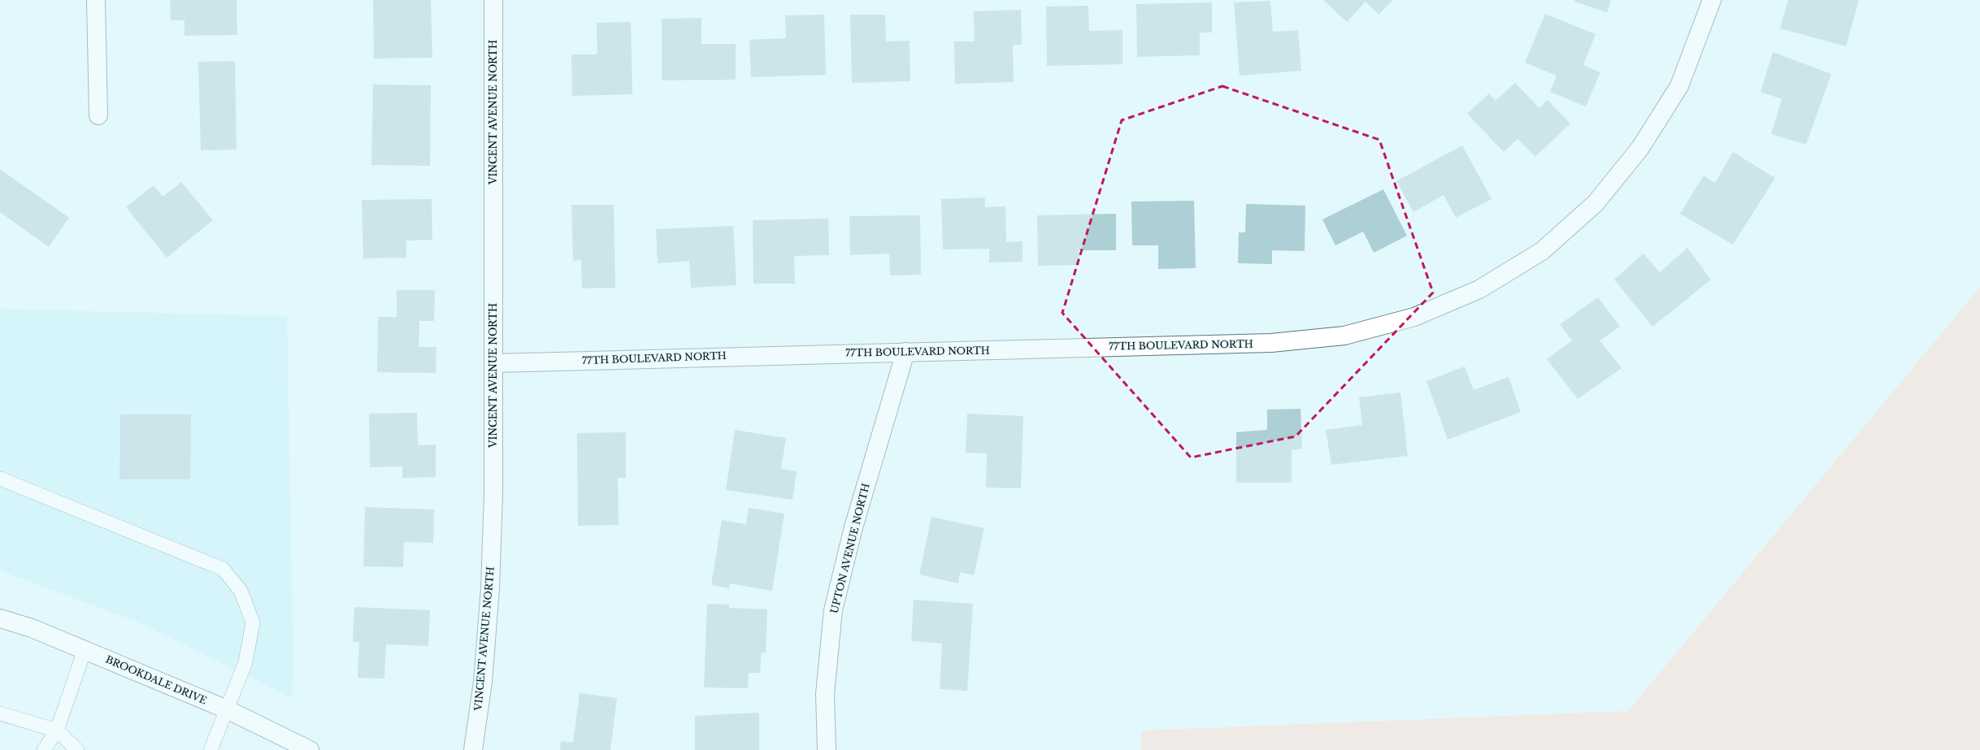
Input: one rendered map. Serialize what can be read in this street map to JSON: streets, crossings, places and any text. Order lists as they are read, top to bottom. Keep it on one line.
{"streets":{"street":["VINCENT AVENUE NORTH","77TH BOULEVARD NORTH","UPTON AVENUE NORTH","BROOKDALE DRIVE"]},"crossings":[["VINCENT AVENUE NORTH","77TH BOULEVARD NORTH"],["77TH BOULEVARD NORTH","UPTON AVENUE NORTH"]]}
